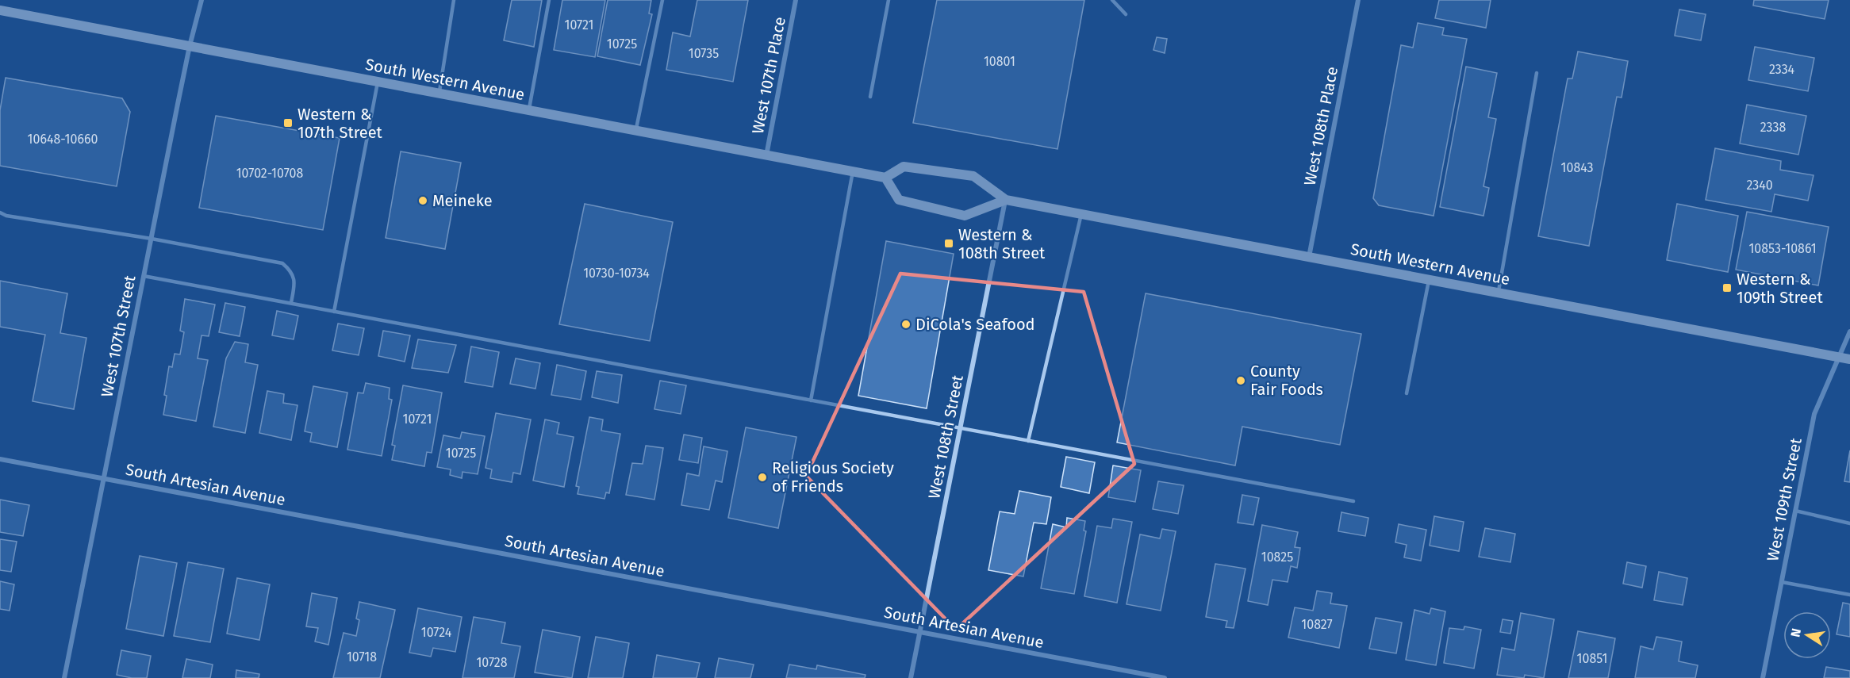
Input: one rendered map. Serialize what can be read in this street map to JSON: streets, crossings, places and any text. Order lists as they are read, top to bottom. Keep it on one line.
{"streets":{"main road":["South Western Avenue"],"street":["West 107th Place","West 108th Place","West 107th Street","West 108th Street","South Artesian Avenue","West 109th Street"]},"crossings":[["West 107th Place","South Western Avenue"],["South Western Avenue","West 108th Place"],["South Western Avenue","West 107th Street"],["South Western Avenue","West 108th Street"],["South Western Avenue","West 109th Street"],["West 107th Street","South Artesian Avenue"],["West 108th Street","South Artesian Avenue"]],"places":{"transit":["Western & 107th Street","Western & 108th Street","Western & 109th Street"],"other":["Meineke","DiCola's Seafood","County Fair Foods","Religious Society of Friends"]},"house_numbers":["10721","10725","10735","10801","2334","2338","10648-10660","10843","10702-10708","2340","10853-10861","10730-10734","10721","10725","10825","10827","10724","10718","10851","10728"],"north":"left"}
